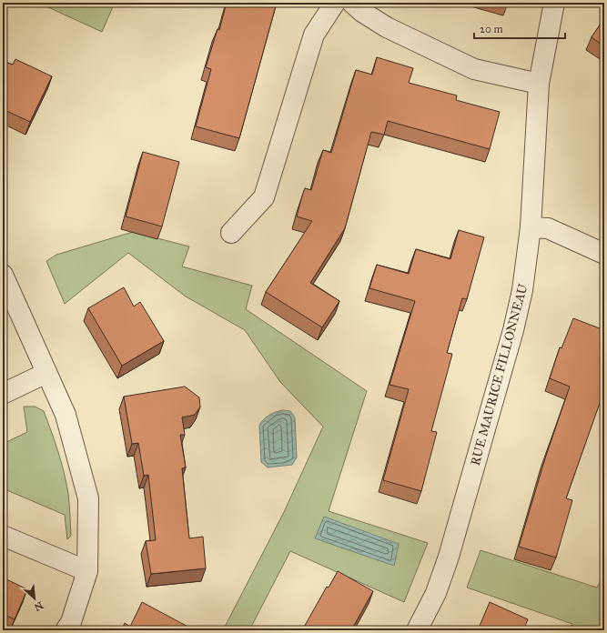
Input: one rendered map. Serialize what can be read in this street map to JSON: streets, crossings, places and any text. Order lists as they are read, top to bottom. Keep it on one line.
{"streets":{"street":["RUE MAURICE FILLONNEAU"]},"scale_bar":"20 m","north":"bottom right"}
